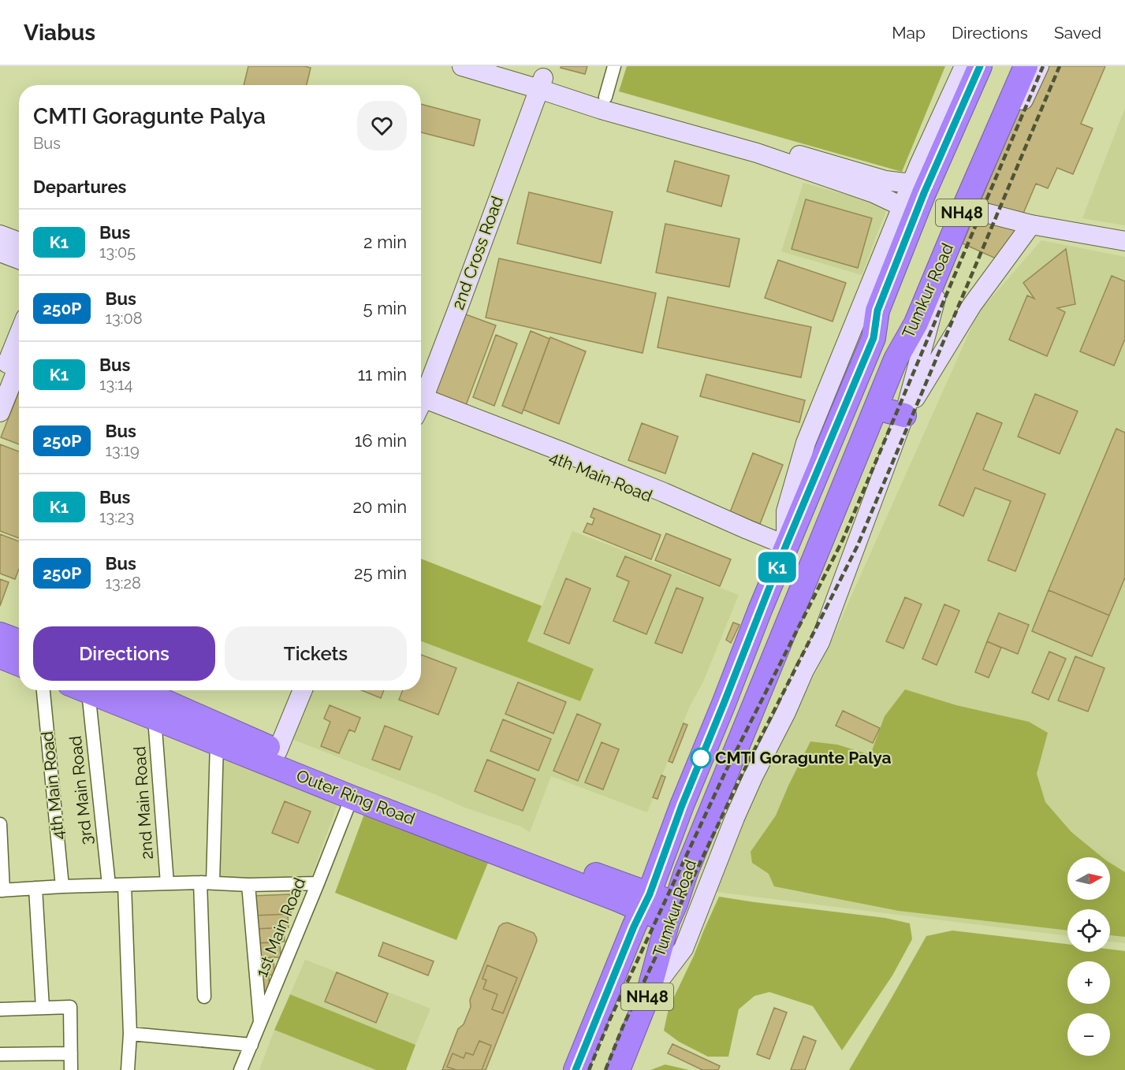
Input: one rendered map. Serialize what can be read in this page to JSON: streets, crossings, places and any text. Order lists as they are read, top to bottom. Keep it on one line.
{"streets":{"highway":["NH48","Tumkur Road","Outer Ring Road"],"street":["4th Main Road","3rd Main Road","2nd Main Road","1st Main Road"]},"crossings":[["NH48","Tumkur Road"],["Tumkur Road","4th Main Road"],["Tumkur Road","Outer Ring Road"],["Outer Ring Road","2nd Main Road"],["Outer Ring Road","1st Main Road"]],"places":["CMTI Goragunte Palya"],"lines":["bus line K1"],"north":"right","page":{"header":"Viabus","nav":["Map","Directions","Saved"],"on_map":"K1","heading":[["CMTI Goragunte Palya","Bus"],"Departures"],"list":[{"mark":"K1","name":"Bus","note":"13:05","value":"2 min"},{"mark":"250P","name":"Bus","note":"13:08","value":"5 min"},{"mark":"K1","name":"Bus","note":"13:14","value":"11 min"},{"mark":"250P","name":"Bus","note":"13:19","value":"16 min"},{"mark":"K1","name":"Bus","note":"13:23","value":"20 min"},{"mark":"250P","name":"Bus","note":"13:28","value":"25 min"}],"buttons":["Directions","Tickets"],"map_buttons":["+","−"]}}
